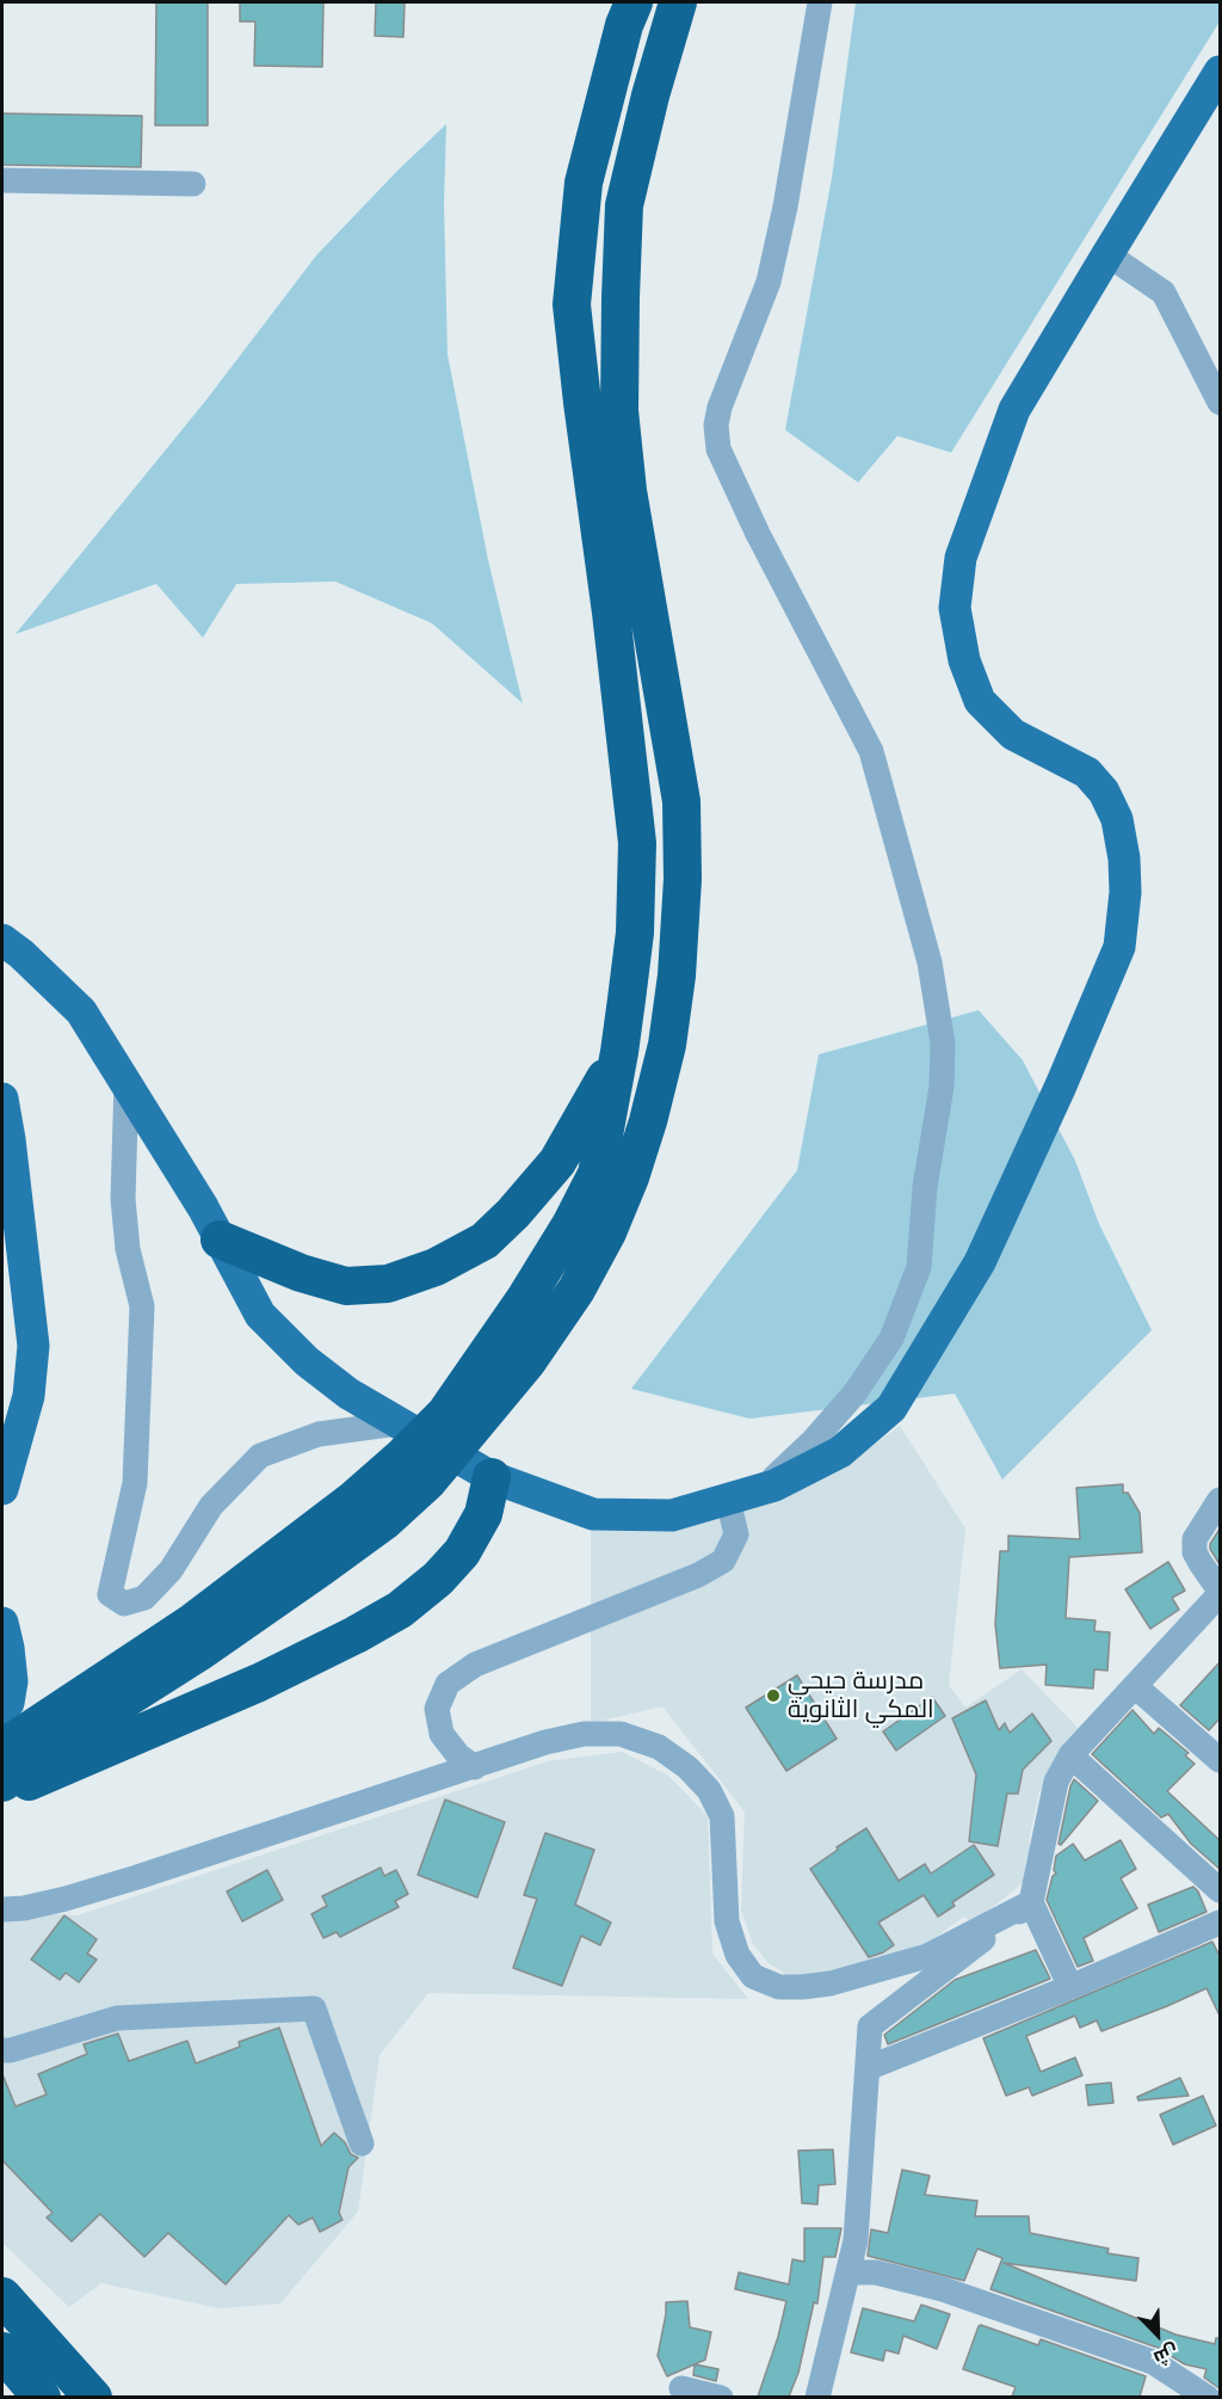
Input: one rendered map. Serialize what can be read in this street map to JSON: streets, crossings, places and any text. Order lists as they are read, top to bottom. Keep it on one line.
{"places":["مدرسة حيحي المكي الثانوية"],"north":"bottom right"}
